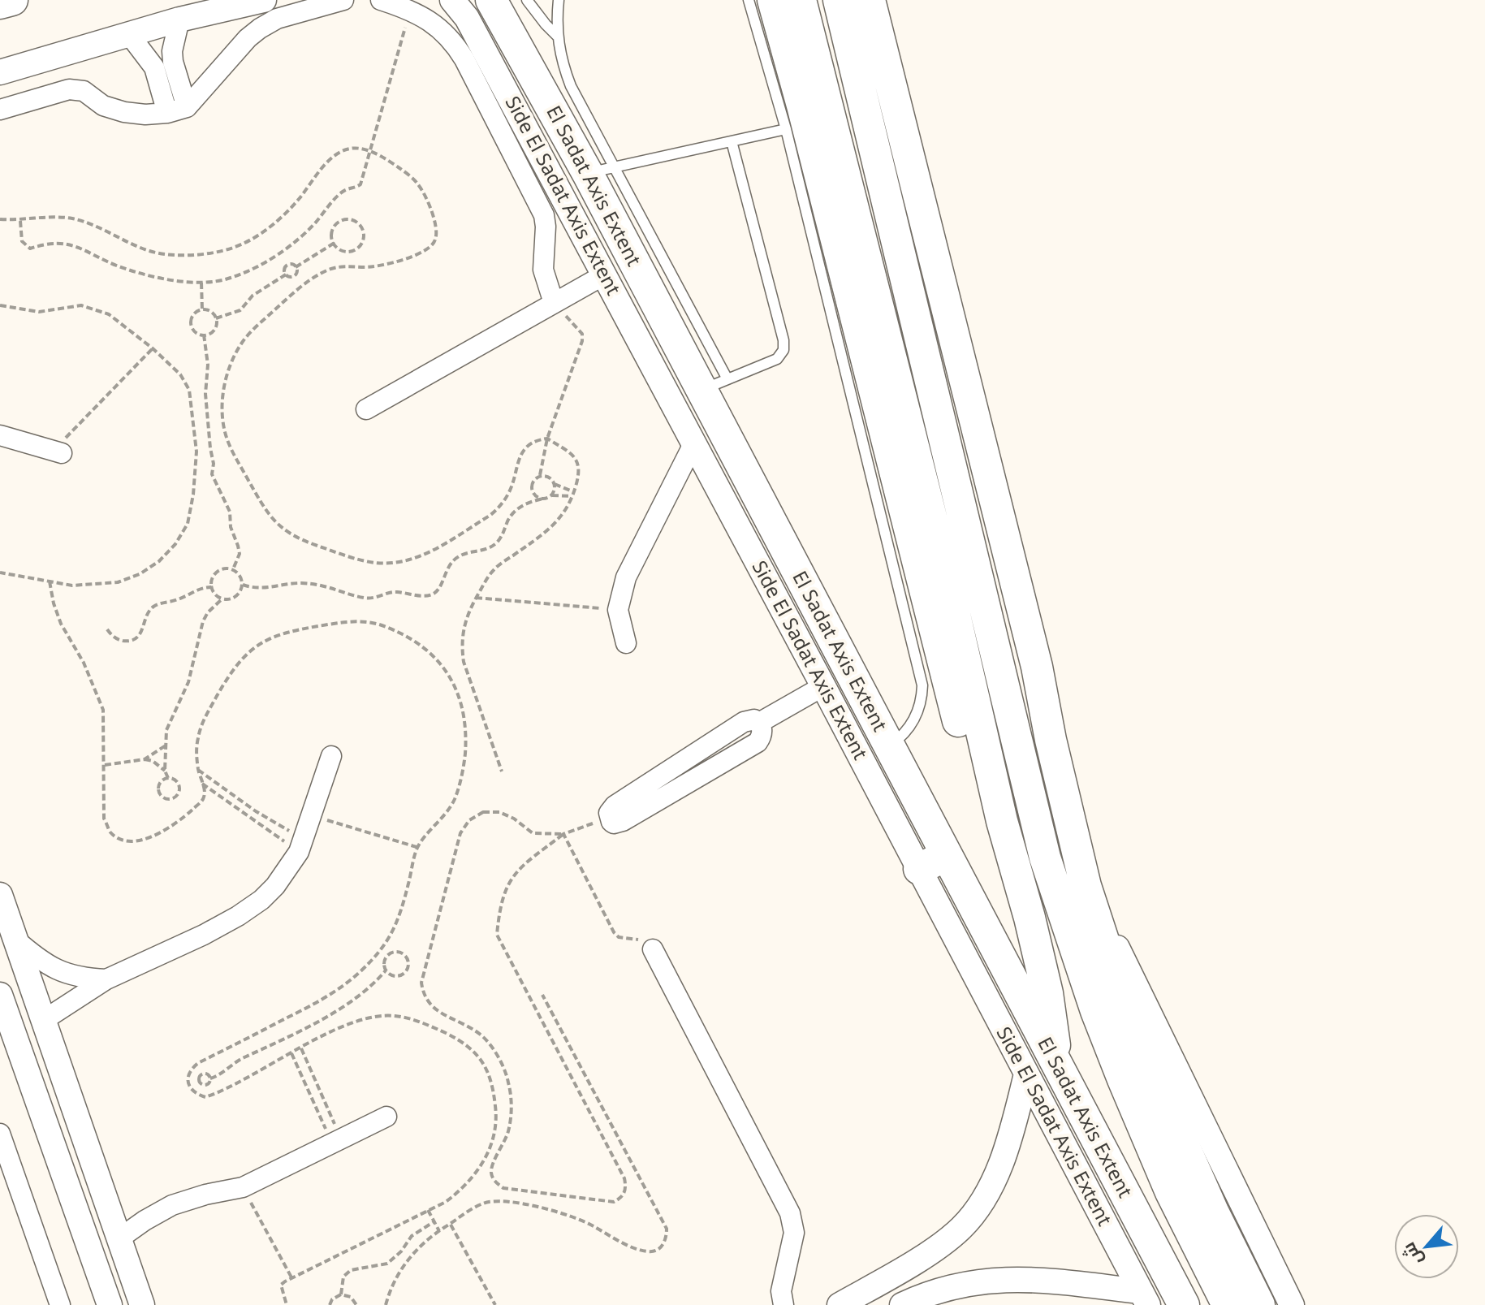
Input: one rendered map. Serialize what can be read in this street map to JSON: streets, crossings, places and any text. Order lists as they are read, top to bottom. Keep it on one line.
{"streets":{"main road":["El Sadat Axis Extent"],"street":["Side El Sadat Axis Extent"]},"crossings":[["El Sadat Axis Extent","Side El Sadat Axis Extent"]],"north":"bottom left"}
